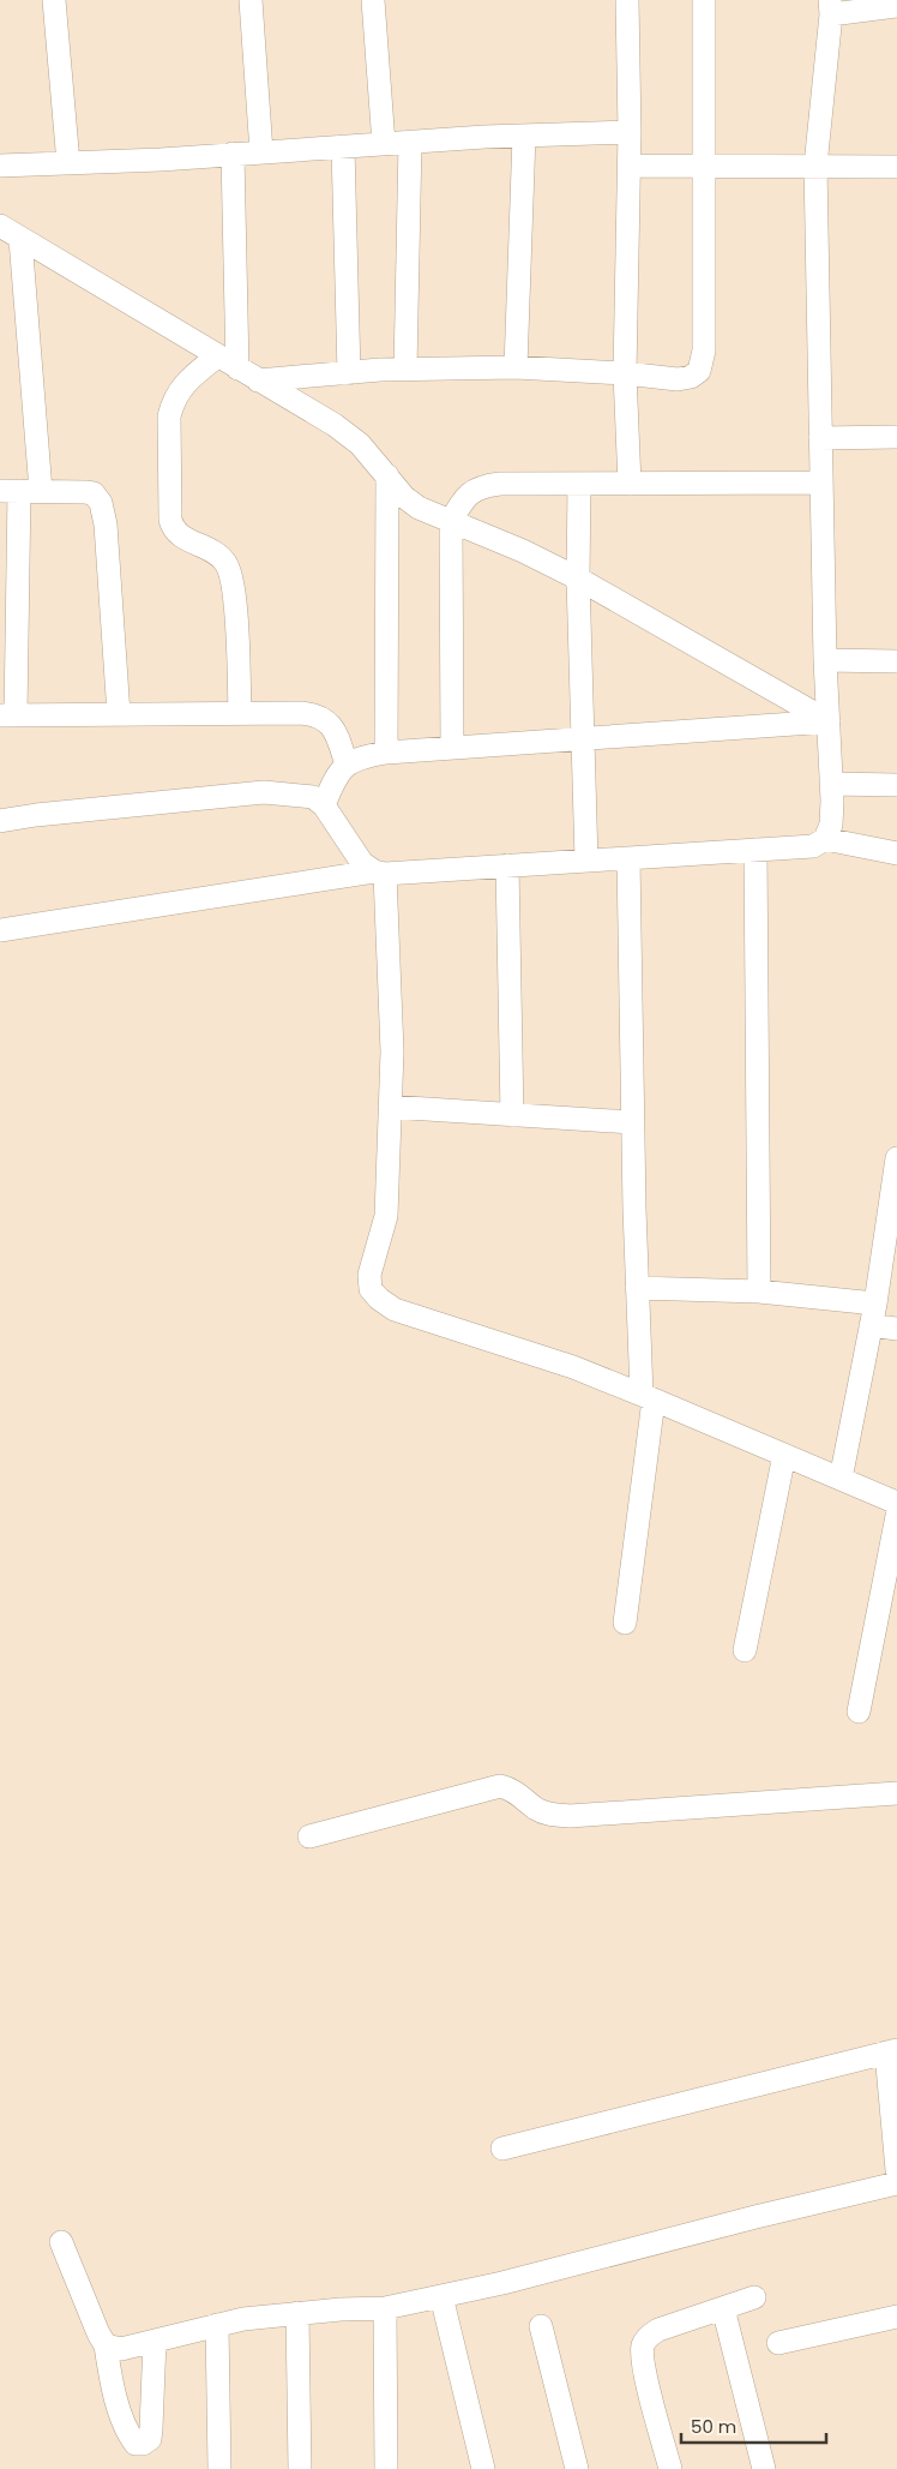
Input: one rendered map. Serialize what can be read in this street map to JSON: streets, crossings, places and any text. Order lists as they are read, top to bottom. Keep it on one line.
{"scale_bar":"50 m"}
